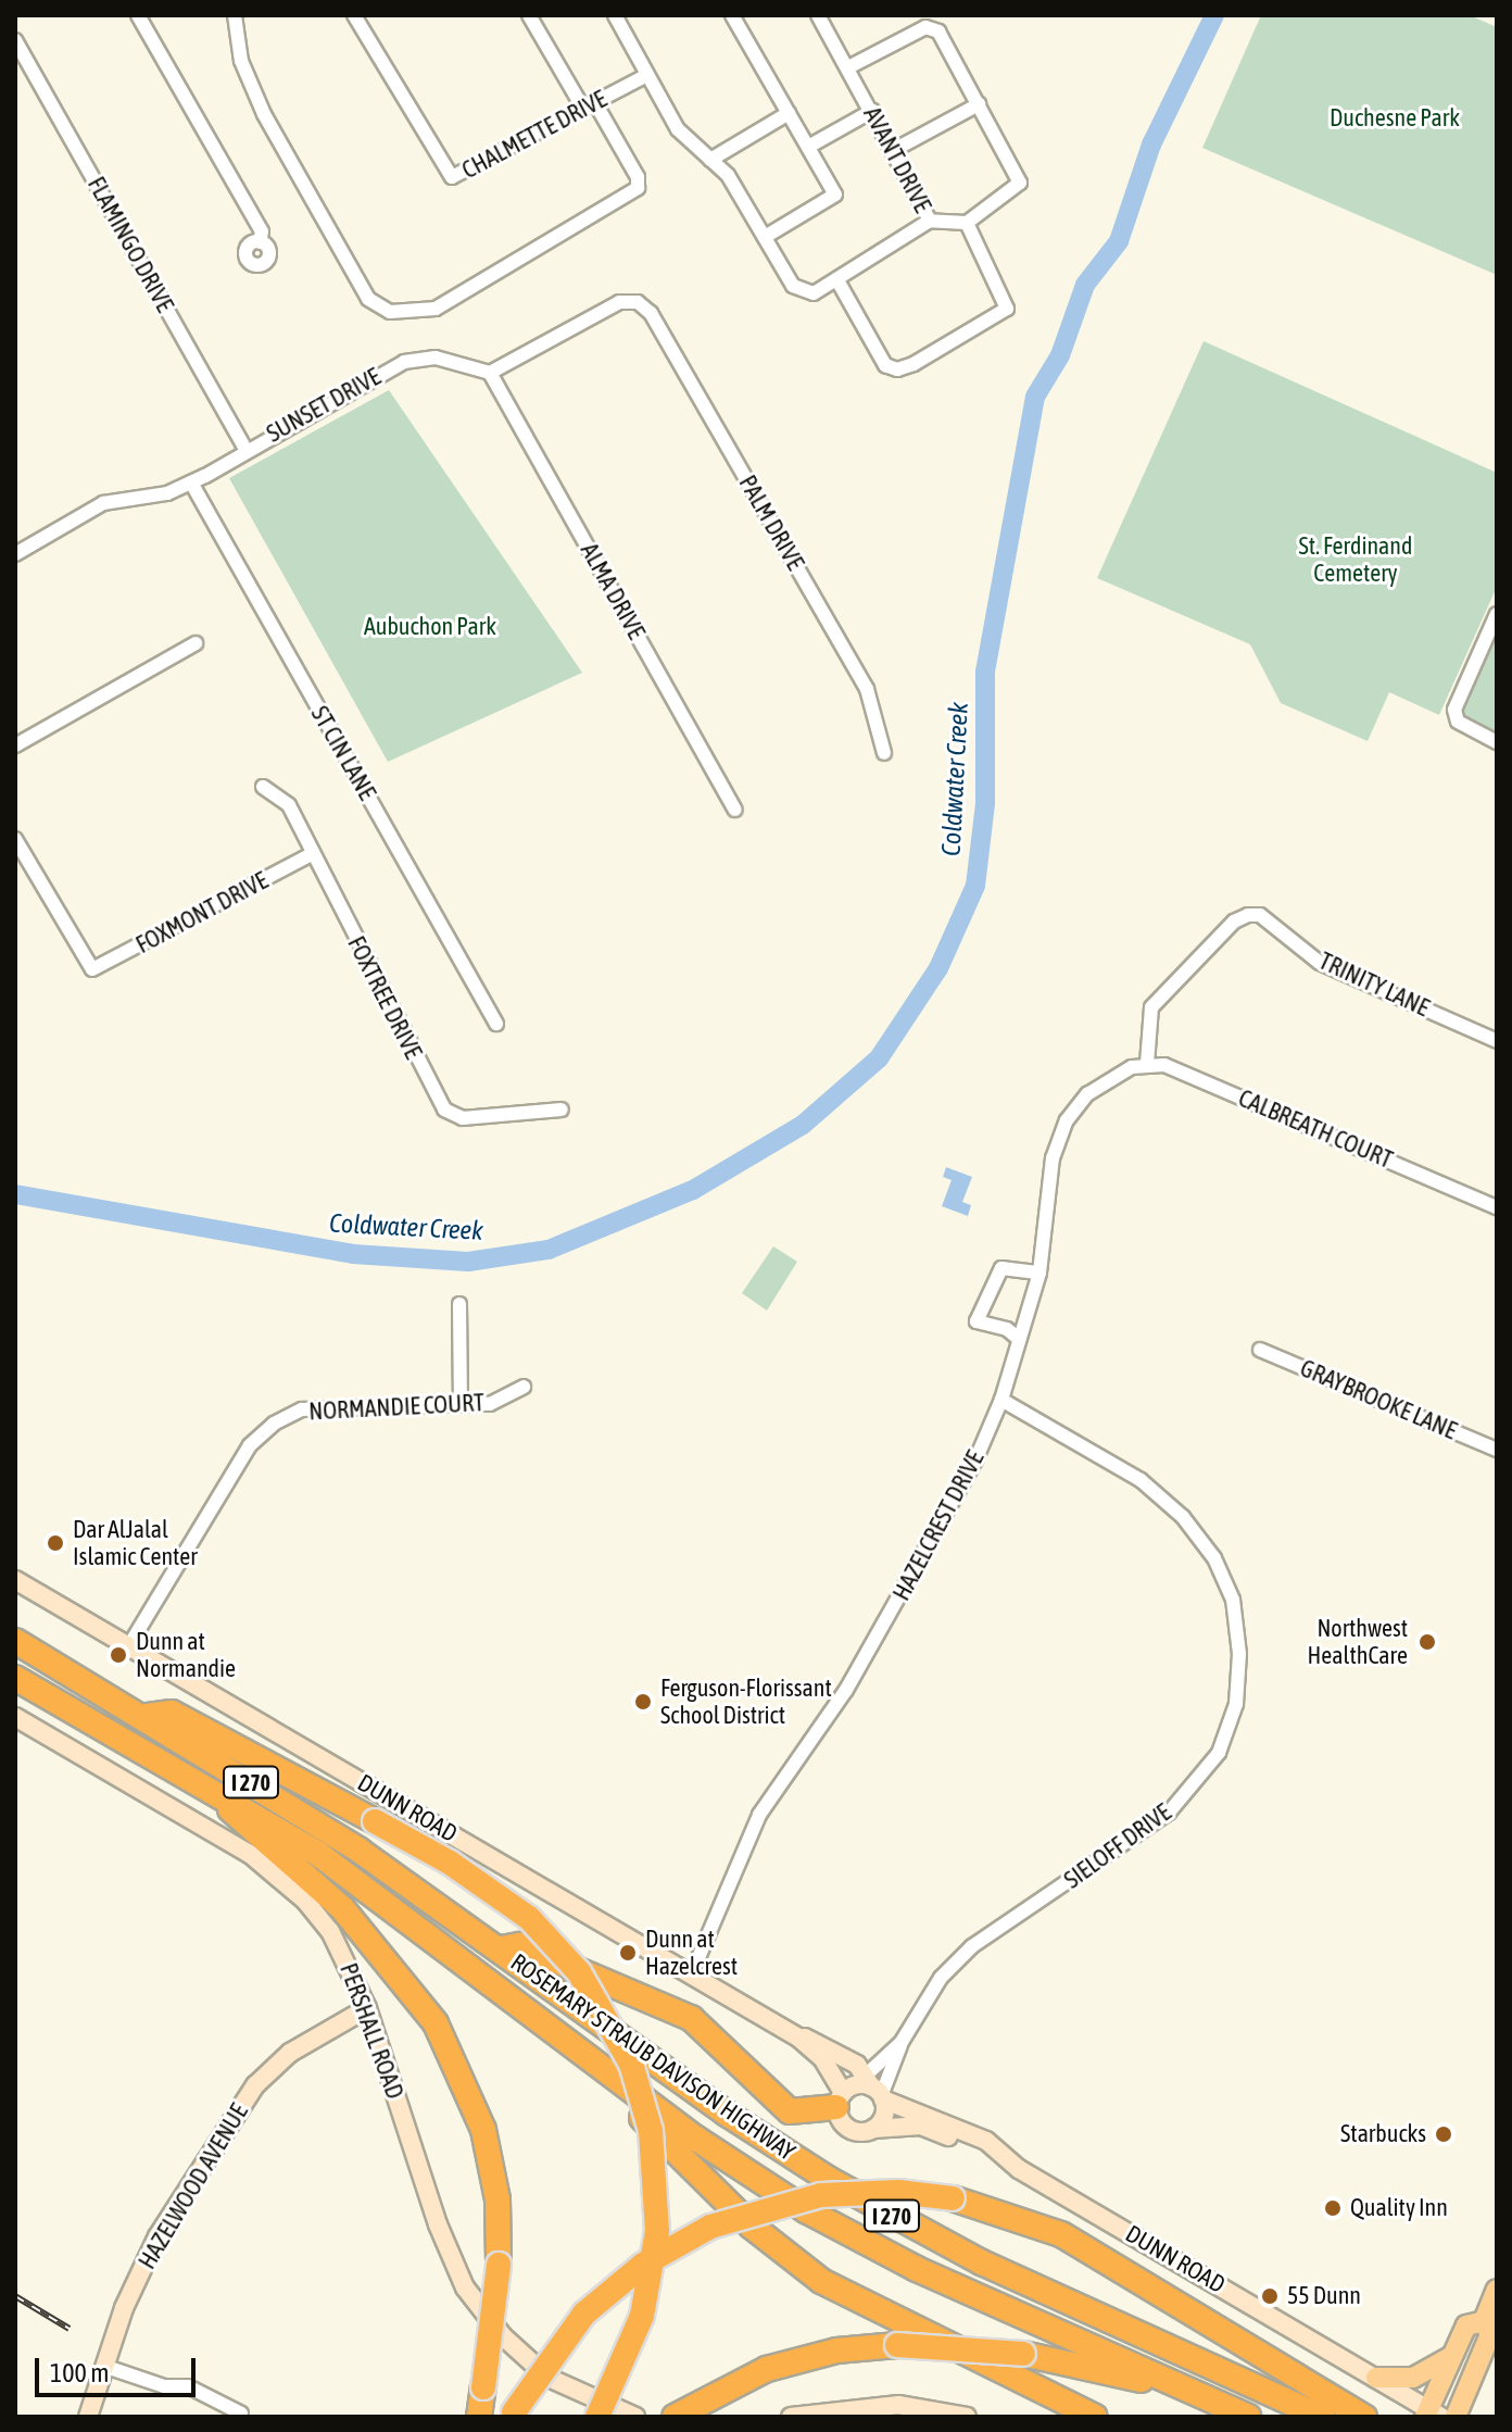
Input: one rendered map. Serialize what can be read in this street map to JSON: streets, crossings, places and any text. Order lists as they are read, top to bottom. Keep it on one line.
{"streets":{"highway":["I 270","ROSEMARY STRAUB DAVISON HIGHWAY"],"street":["CHALMETTE DRIVE","AVANT DRIVE","FLAMINGO DRIVE","SUNSET DRIVE","PALM DRIVE","ALMA DRIVE","ST CIN LANE","FOXMONT DRIVE","TRINITY LANE","FOXTREE DRIVE","CALBREATH COURT","GRAYBROOKE LANE","NORMANDIE COURT","HAZELCREST DRIVE","DUNN ROAD","SIELOFF DRIVE","PERSHALL ROAD","HAZELWOOD AVENUE"]},"crossings":[["FLAMINGO DRIVE","SUNSET DRIVE"],["SUNSET DRIVE","PALM DRIVE"],["SUNSET DRIVE","ALMA DRIVE"],["SUNSET DRIVE","ST CIN LANE"],["PALM DRIVE","ALMA DRIVE"],["FOXMONT DRIVE","FOXTREE DRIVE"],["TRINITY LANE","CALBREATH COURT"],["CALBREATH COURT","HAZELCREST DRIVE"],["NORMANDIE COURT","DUNN ROAD"],["HAZELCREST DRIVE","DUNN ROAD"],["HAZELCREST DRIVE","SIELOFF DRIVE"],["DUNN ROAD","SIELOFF DRIVE"],["PERSHALL ROAD","HAZELWOOD AVENUE"]],"water":["Coldwater Creek"],"parks":["Duchesne Park","St. Ferdinand Cemetery","Aubuchon Park"],"places":["Dar AlJalal Islamic Center","Northwest HealthCare","Dunn at Normandie","Ferguson-Florissant School District","Dunn at Hazelcrest","Starbucks","Quality Inn","55 Dunn"],"scale_bar":"100 m"}
